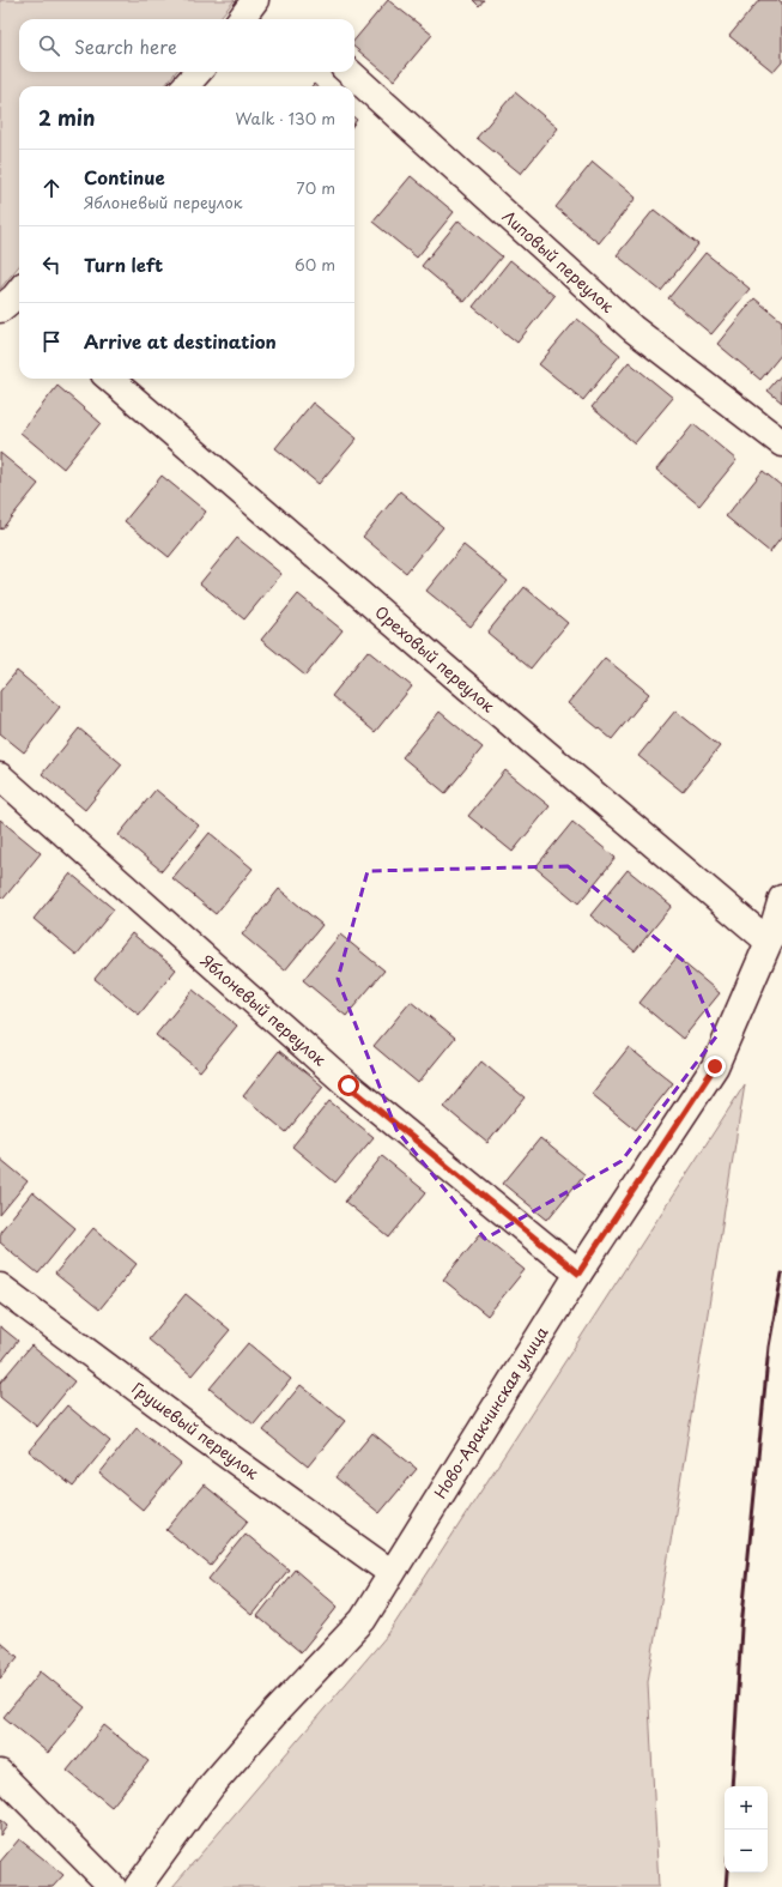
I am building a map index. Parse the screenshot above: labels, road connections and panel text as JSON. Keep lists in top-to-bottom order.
{
  "streets": {
    "street": [
      "Липовый переулок",
      "Ореховый переулок",
      "Яблоневый переулок",
      "Ново-Аракчинская улица",
      "Грушевый переулок"
    ]
  },
  "crossings": [
    ["Ореховый переулок", "Ново-Аракчинская улица"],
    ["Яблоневый переулок", "Ново-Аракчинская улица"],
    ["Ново-Аракчинская улица", "Грушевый переулок"]
  ],
  "page": {
    "search": "Search here",
    "heading": ["2 min", "Walk · 130 m"],
    "list": [
      ["Continue", "Яблоневый переулок", "70 m"],
      ["Turn left", "60 m"],
      "Arrive at destination"
    ],
    "map_buttons": ["+", "−"]
  }
}
